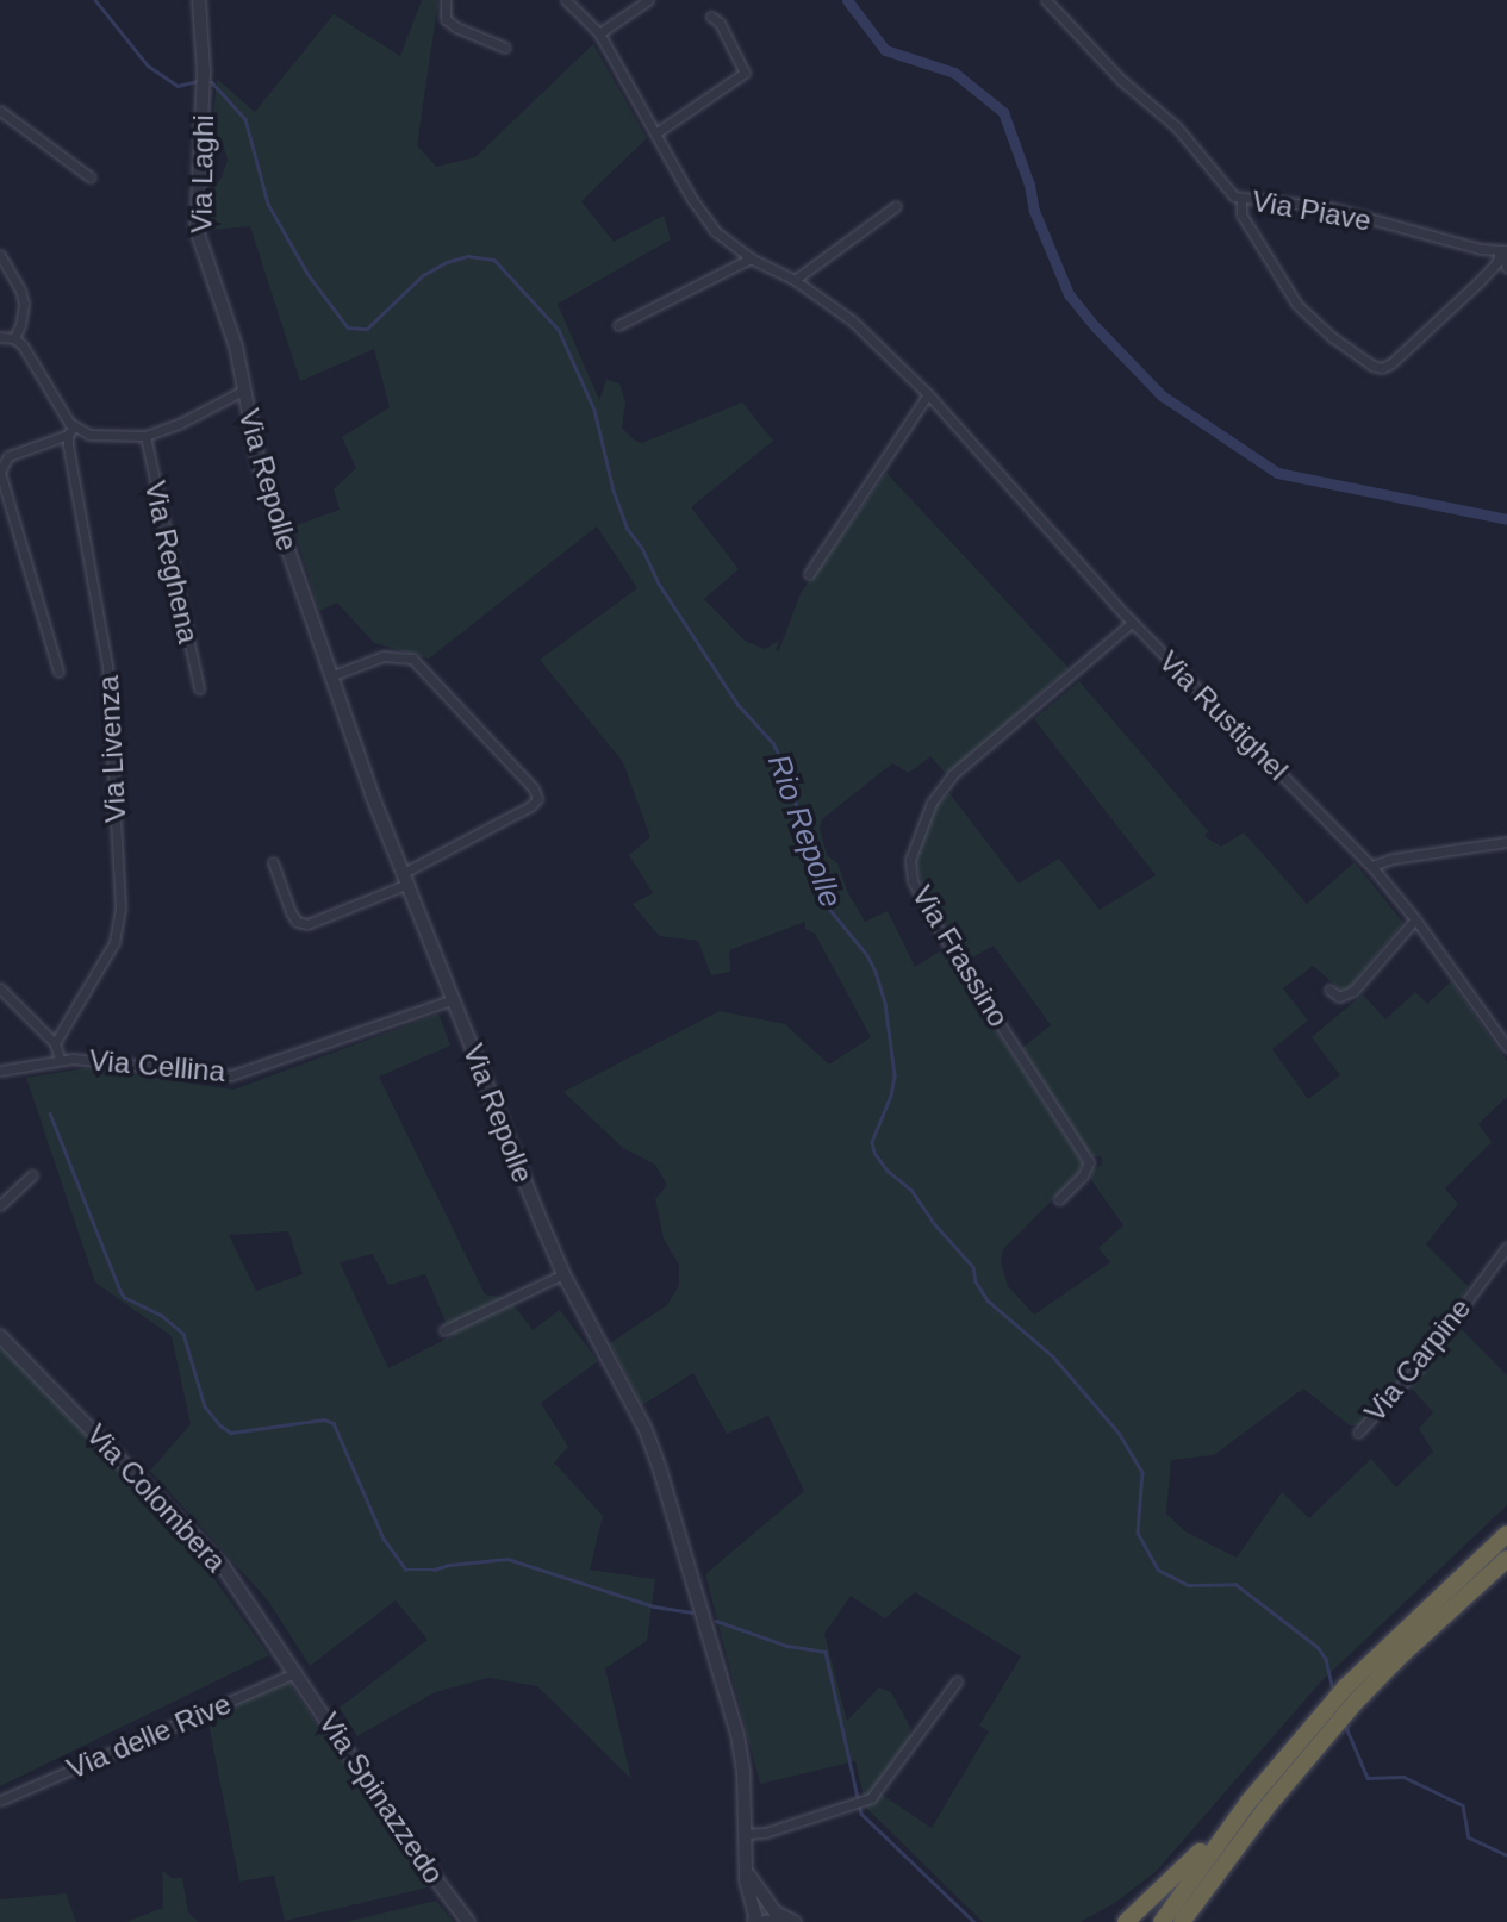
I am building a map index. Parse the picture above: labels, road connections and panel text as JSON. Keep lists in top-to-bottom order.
{
  "streets": {
    "street": [
      "Via Laghi",
      "Via Piave",
      "Via Repolle",
      "Via Reghena",
      "Via Rustighel",
      "Via Livenza",
      "Via Frassino",
      "Via Cellina",
      "Via Carpine",
      "Via Colombera",
      "Via delle Rive",
      "Via Spinazzedo"
    ]
  },
  "crossings": [
    ["Via Laghi", "Via Repolle"],
    ["Via Repolle", "Via Cellina"],
    ["Via Rustighel", "Via Frassino"],
    ["Via Colombera", "Via delle Rive"],
    ["Via Colombera", "Via Spinazzedo"],
    ["Via delle Rive", "Via Spinazzedo"]
  ],
  "water": ["Rio Repolle"]
}
